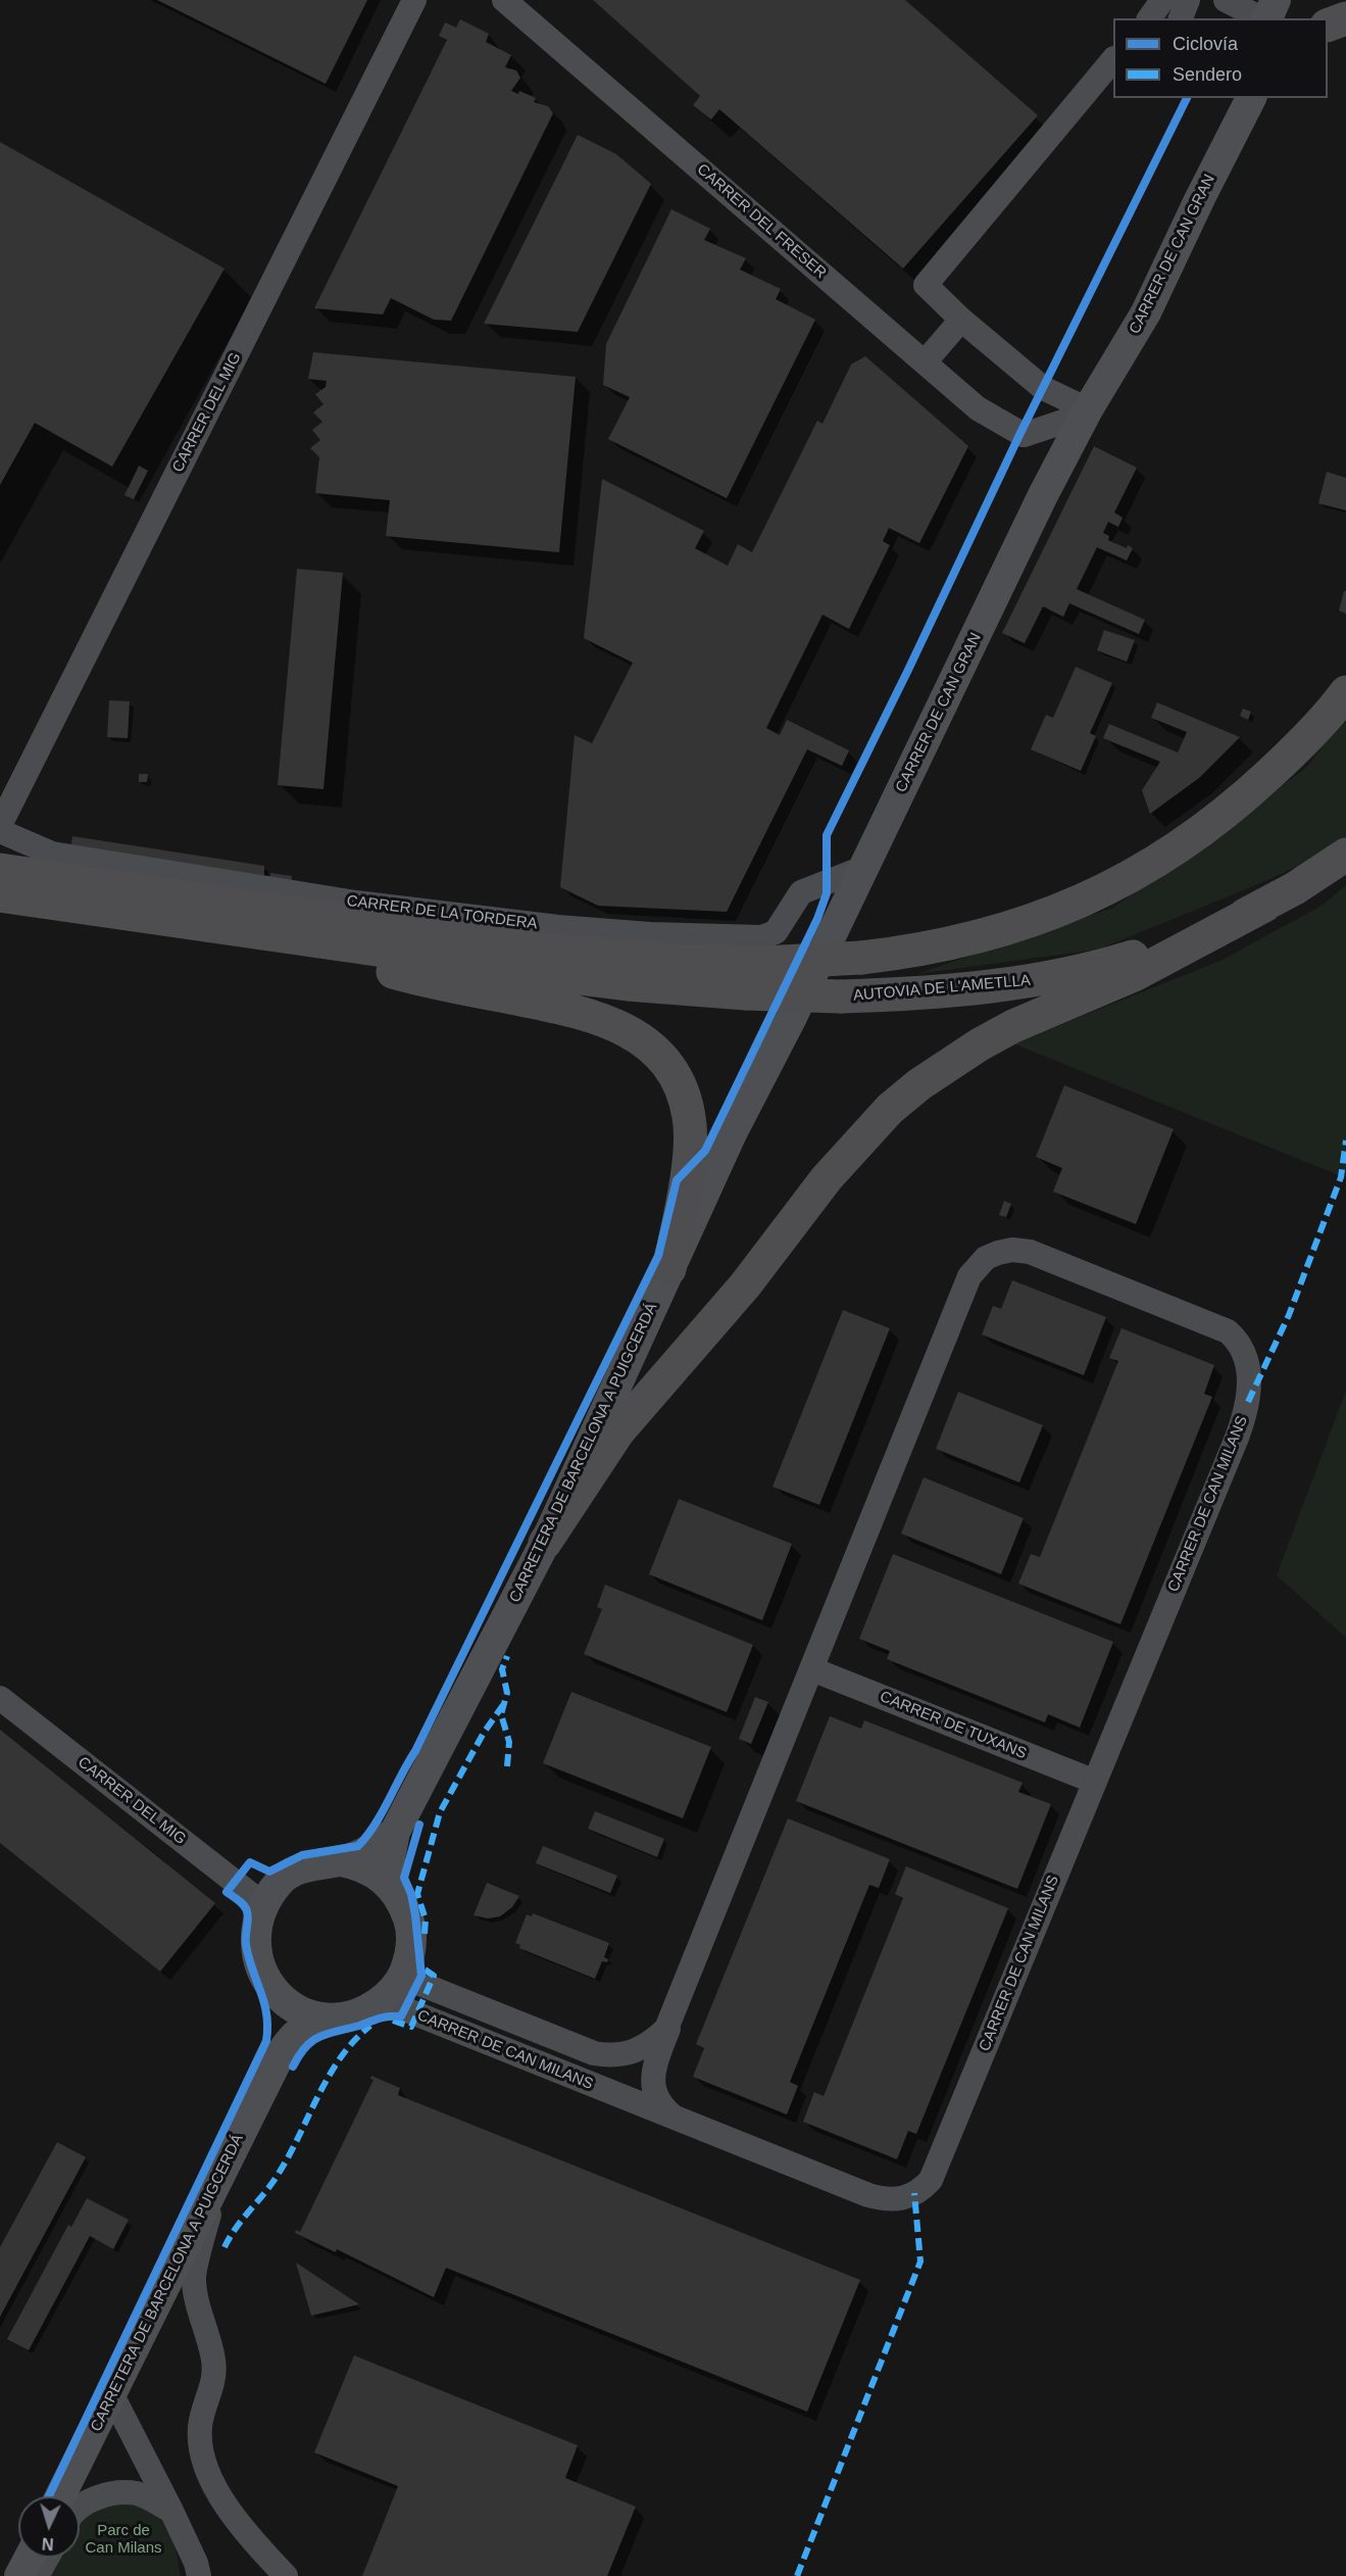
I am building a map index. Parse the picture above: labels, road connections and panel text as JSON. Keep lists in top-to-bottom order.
{
  "streets": {
    "highway": ["AUTOVIA DE L'AMETLLA"],
    "main road": ["CARRER DE CAN GRAN", "CARRETERA DE BARCELONA A PUIGCERDÁ"],
    "street": [
      "CARRER DEL FRESER",
      "CARRER DEL MIG",
      "CARRER DE LA TORDERA",
      "CARRER DE CAN MILANS",
      "CARRER DE TUXANS"
    ]
  },
  "crossings": [
    ["CARRER DEL FRESER", "CARRER DE CAN GRAN"],
    ["CARRER DE CAN GRAN", "CARRER DE LA TORDERA"],
    ["CARRER DE CAN GRAN", "CARRETERA DE BARCELONA A PUIGCERDÁ"],
    ["CARRER DEL MIG", "CARRETERA DE BARCELONA A PUIGCERDÁ"],
    ["CARRER DEL MIG", "CARRER DE CAN MILANS"],
    ["CARRETERA DE BARCELONA A PUIGCERDÁ", "CARRER DE CAN MILANS"],
    ["CARRER DE CAN MILANS", "CARRER DE TUXANS"]
  ],
  "parks": ["Parc de Can Milans"],
  "legend": ["Ciclovía", "Sendero"],
  "north": "bottom"
}
